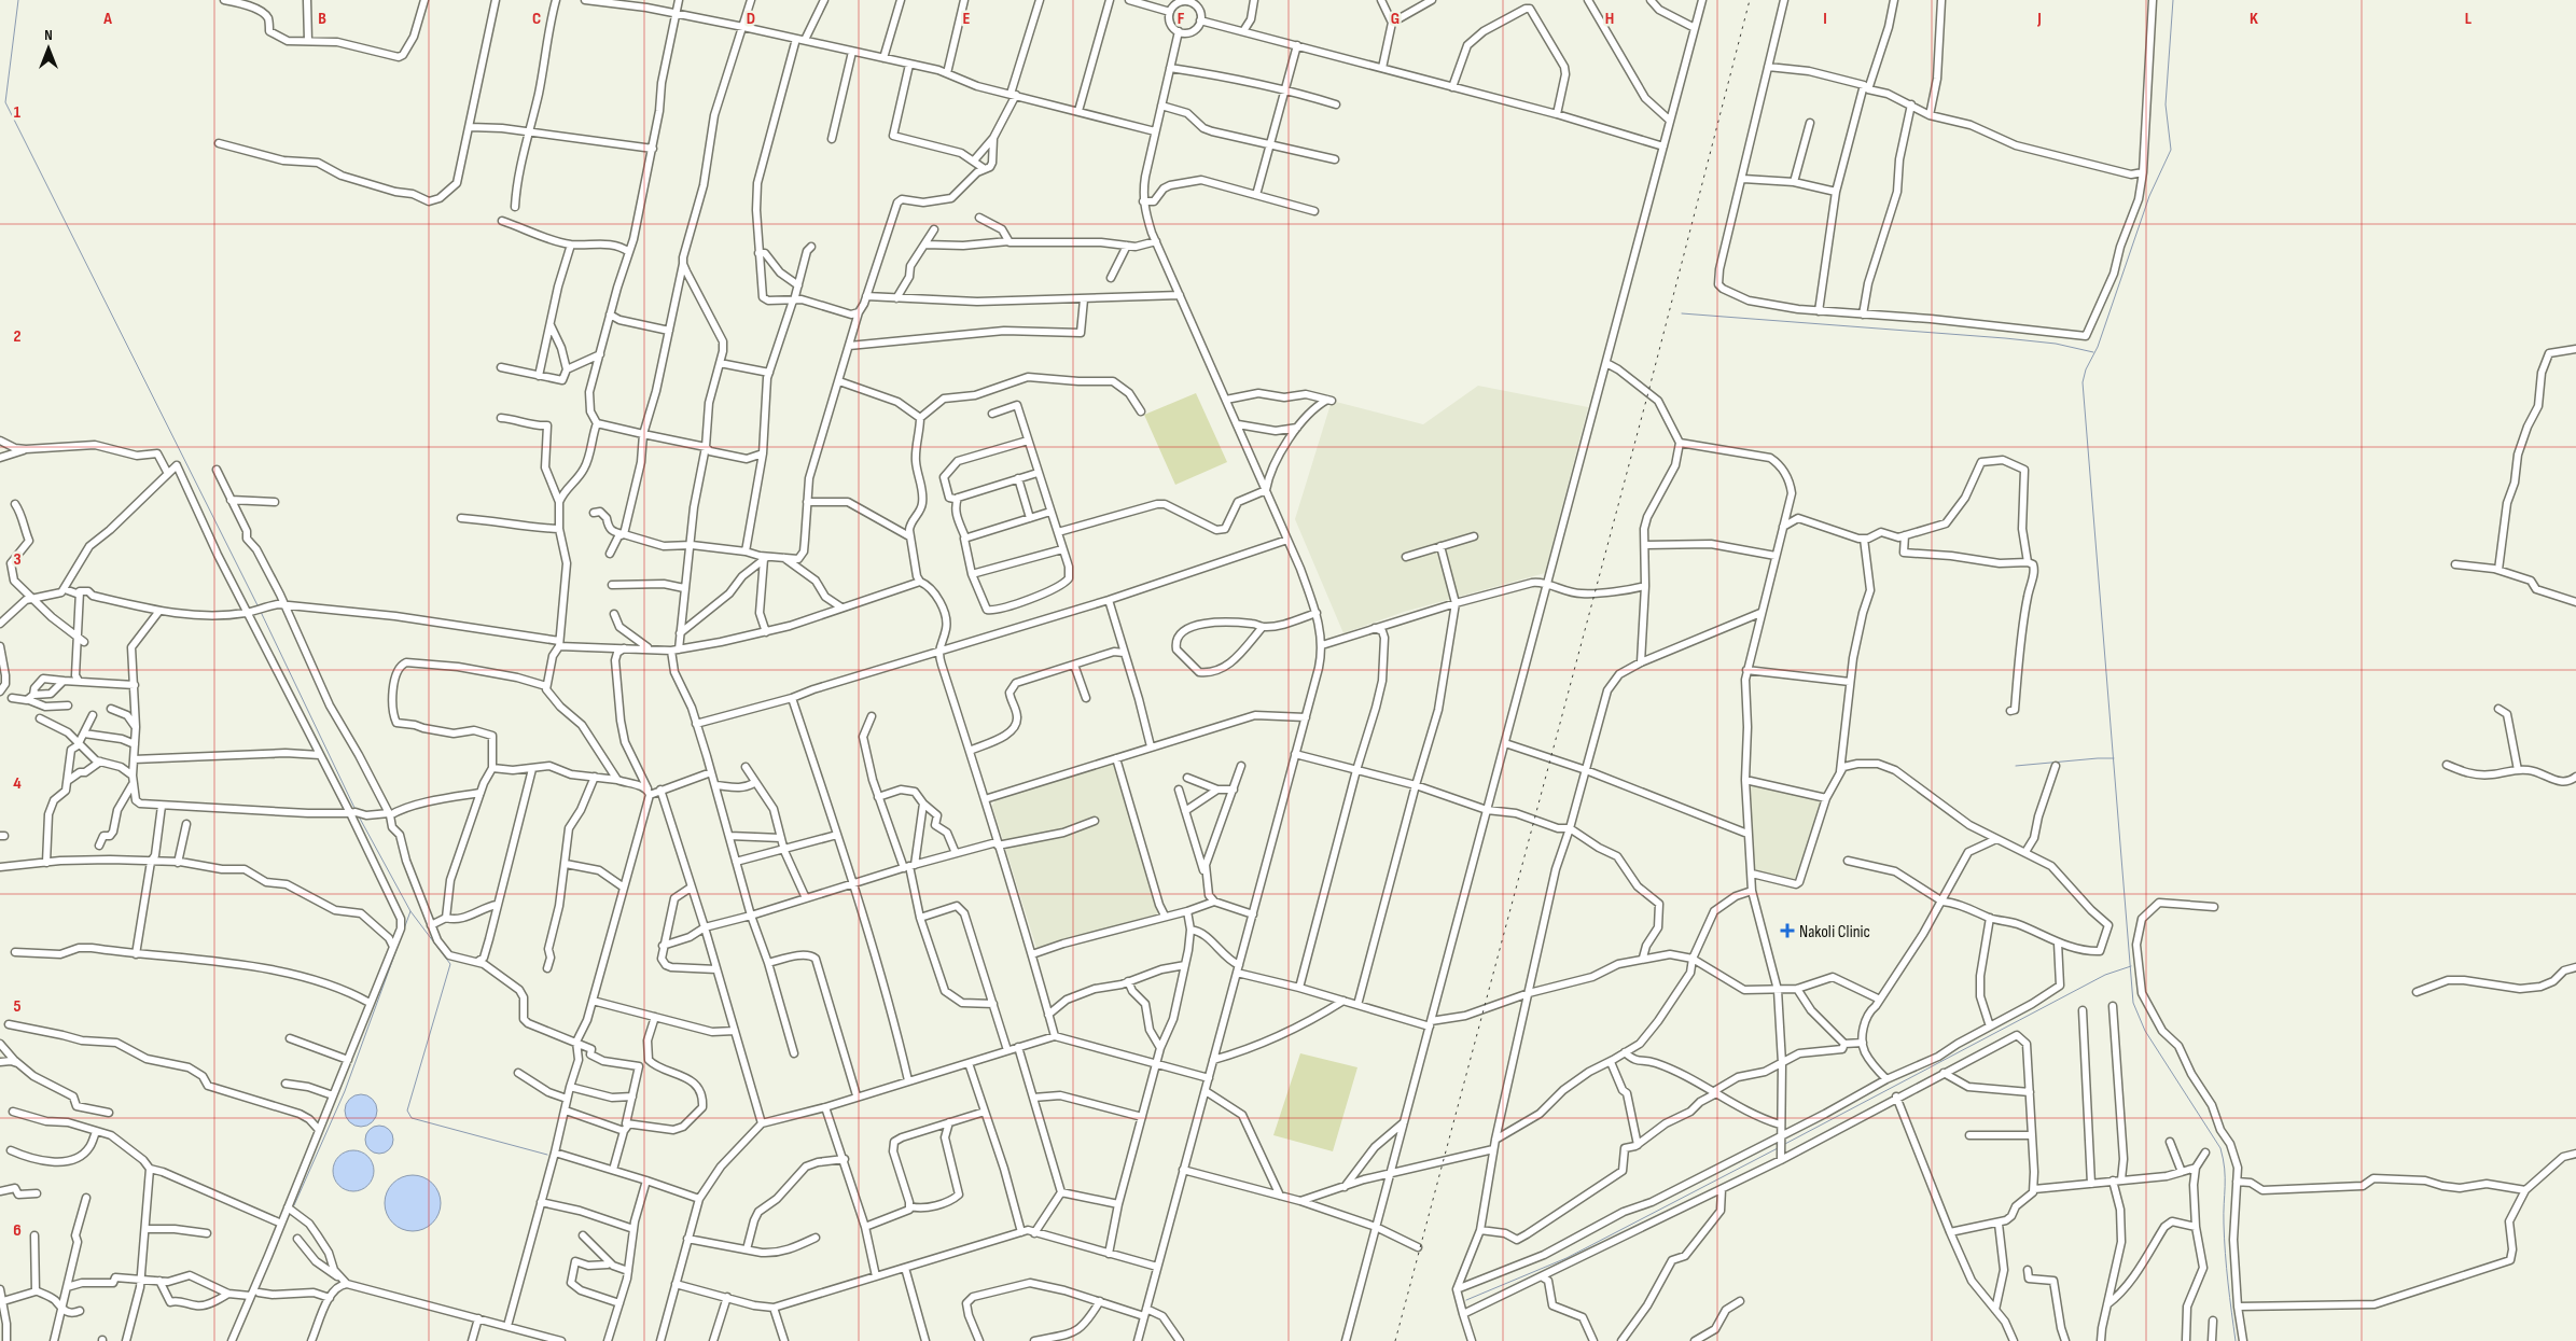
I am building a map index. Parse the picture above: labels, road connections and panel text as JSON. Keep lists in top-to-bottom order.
{
  "places": {
    "health": ["Nakoli Clinic"]
  },
  "north": "top",
  "grid": {
    "columns": [
      "A",
      "B",
      "C",
      "D",
      "E",
      "F",
      "G",
      "H",
      "I",
      "J",
      "K",
      "L"
    ],
    "rows": [
      "1",
      "2",
      "3",
      "4",
      "5",
      "6"
    ]
  }
}
